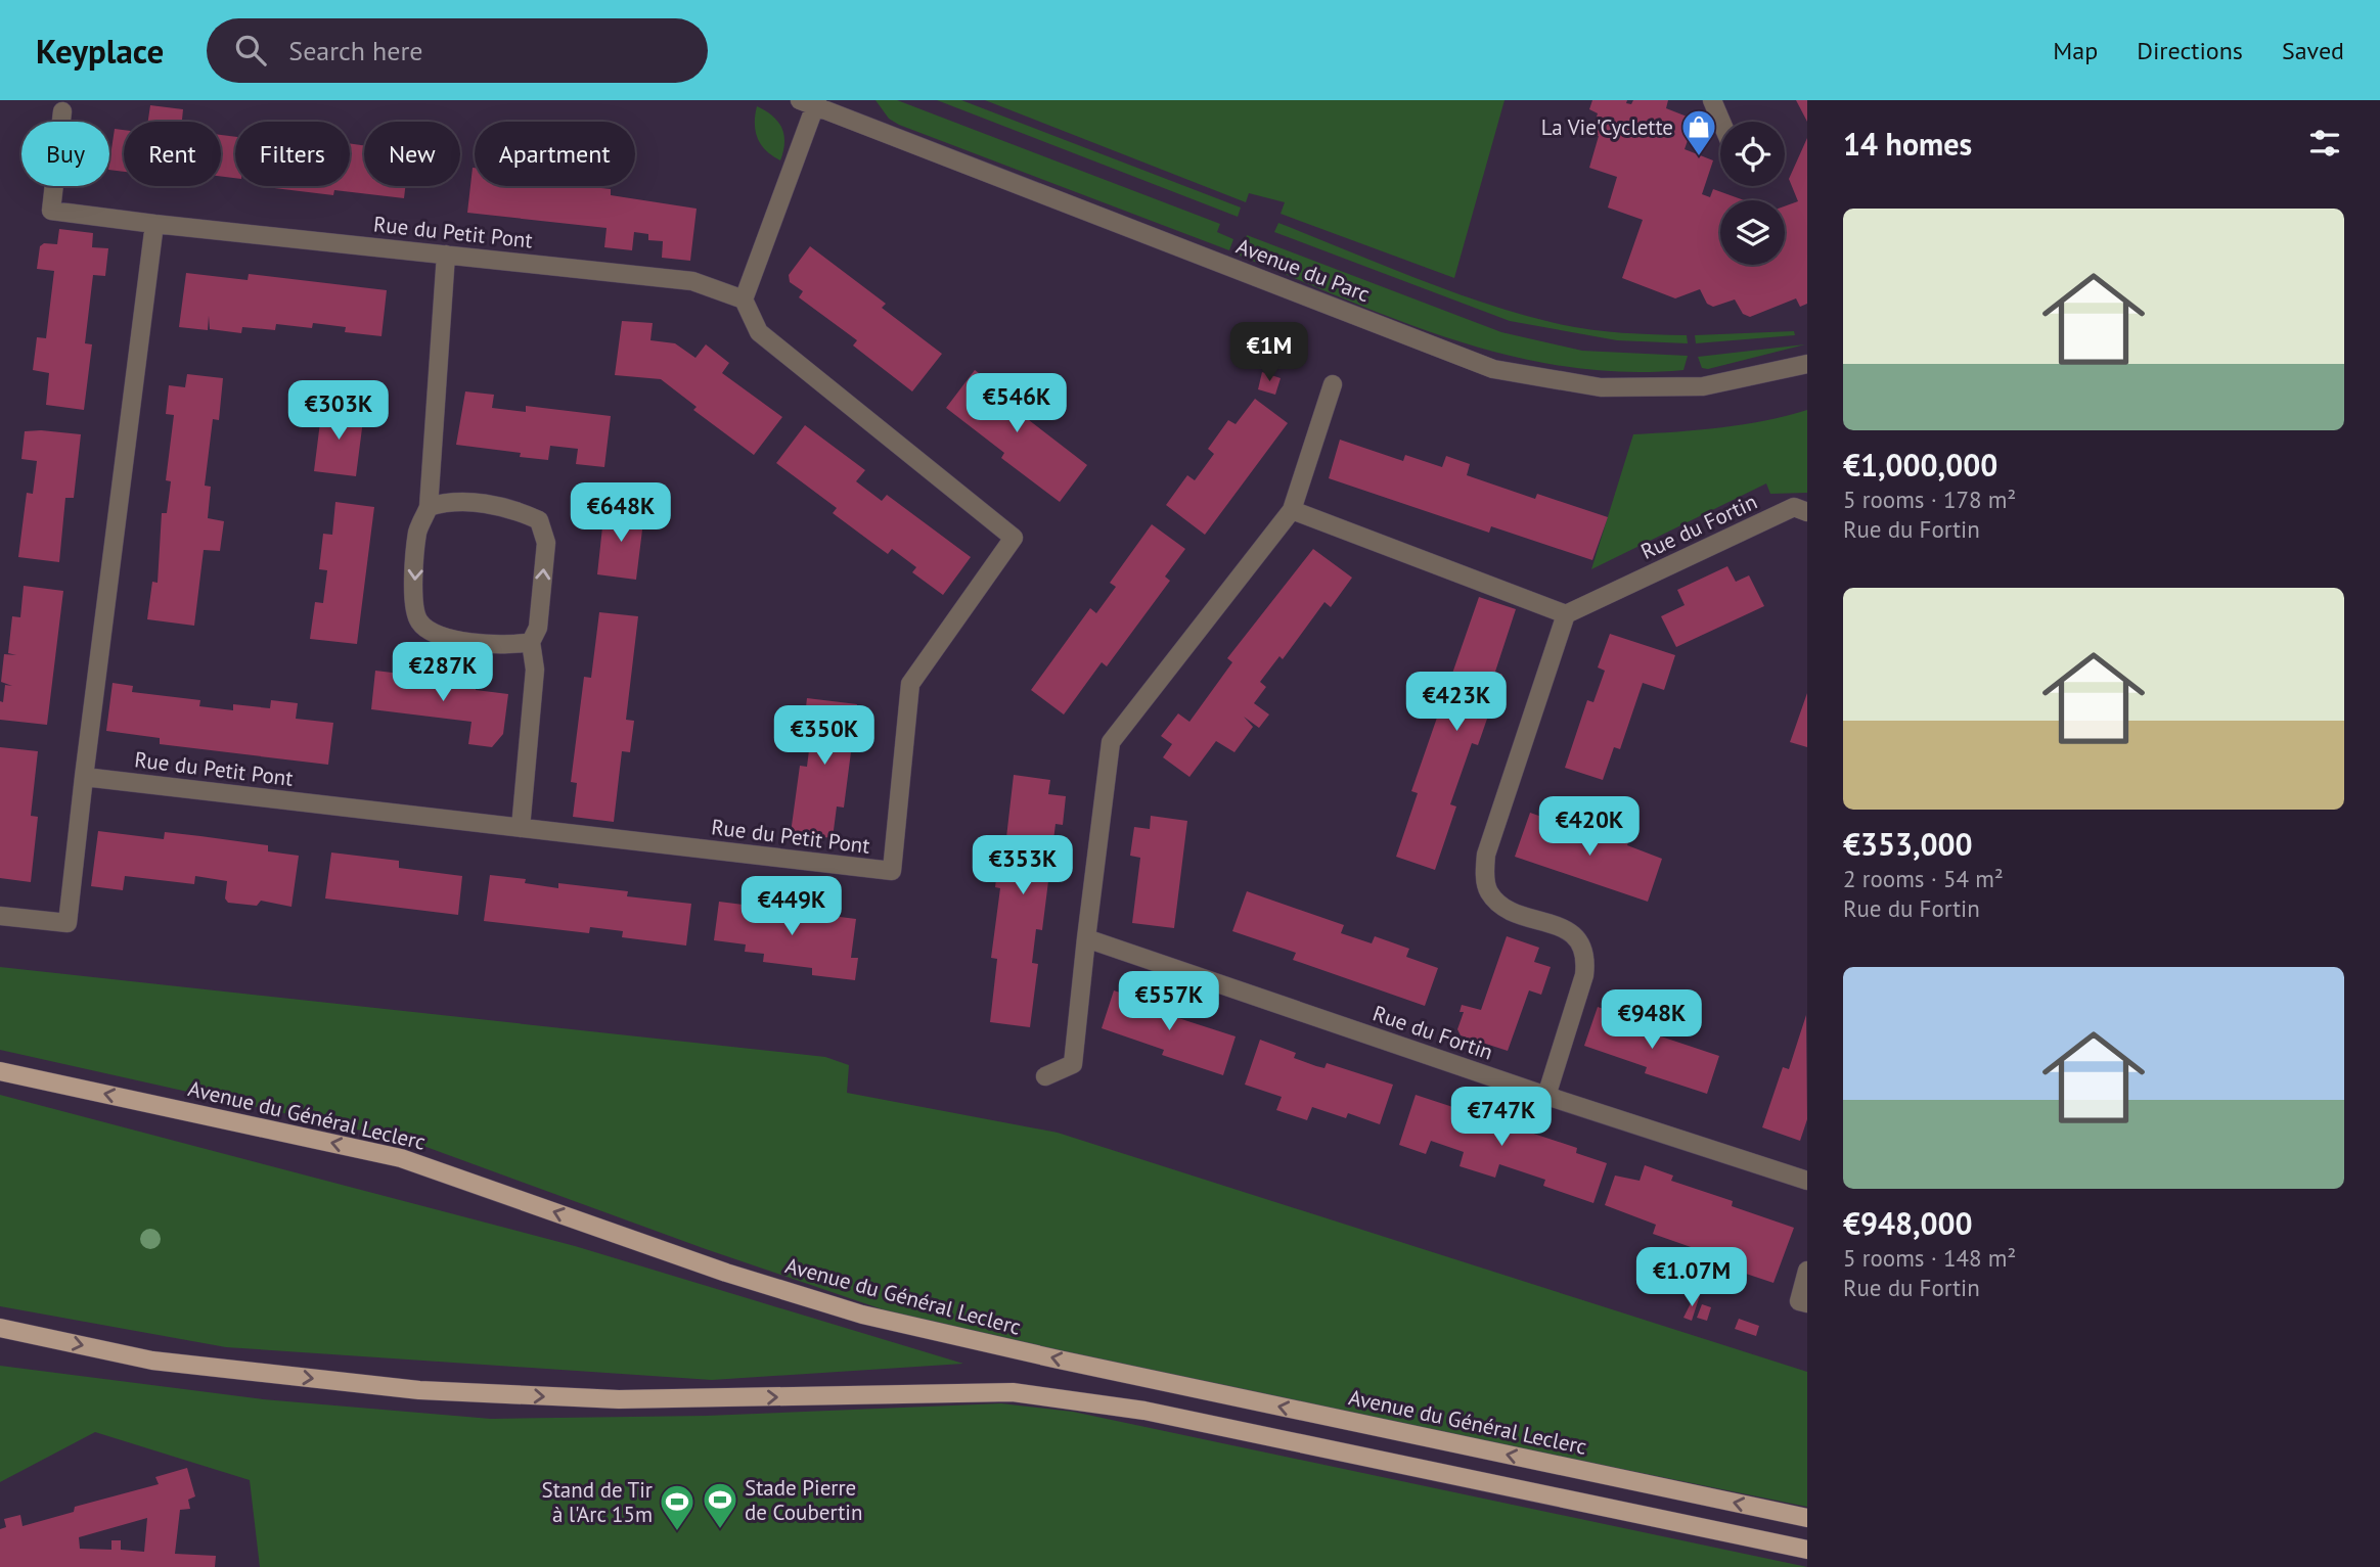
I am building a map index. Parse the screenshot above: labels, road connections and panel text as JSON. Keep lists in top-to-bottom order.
{
  "streets": {
    "main road": ["Avenue du Général Leclerc"],
    "street": ["Rue du Petit Pont", "Avenue du Parc", "Rue du Fortin"]
  },
  "places": {
    "shop": ["La Vie'Cyclette"],
    "sports": ["Stade Pierre de Coubertin", "Stand de Tir à l'Arc 15m"]
  },
  "page": {
    "header": "Keyplace",
    "search": "Search here",
    "nav": ["Map", "Directions", "Saved"],
    "heading": "14 homes",
    "chip": [
      "Buy",
      "Rent",
      "Filters",
      "New",
      "Apartment"
    ],
    "list": [
      {
        "name": "€1,000,000",
        "note": "5 rooms · 178 m² · Rue du Fortin"
      },
      {
        "name": "€353,000",
        "note": "2 rooms · 54 m² · Rue du Fortin"
      },
      {
        "name": "€948,000",
        "note": "5 rooms · 148 m² · Rue du Fortin"
      }
    ],
    "price": [
      "€1M",
      "€546K",
      "€303K",
      "€648K",
      "€287K",
      "€423K",
      "€350K",
      "€420K",
      "€353K",
      "€449K",
      "€557K",
      "€948K",
      "€747K",
      "€1.07M"
    ]
  }
}
